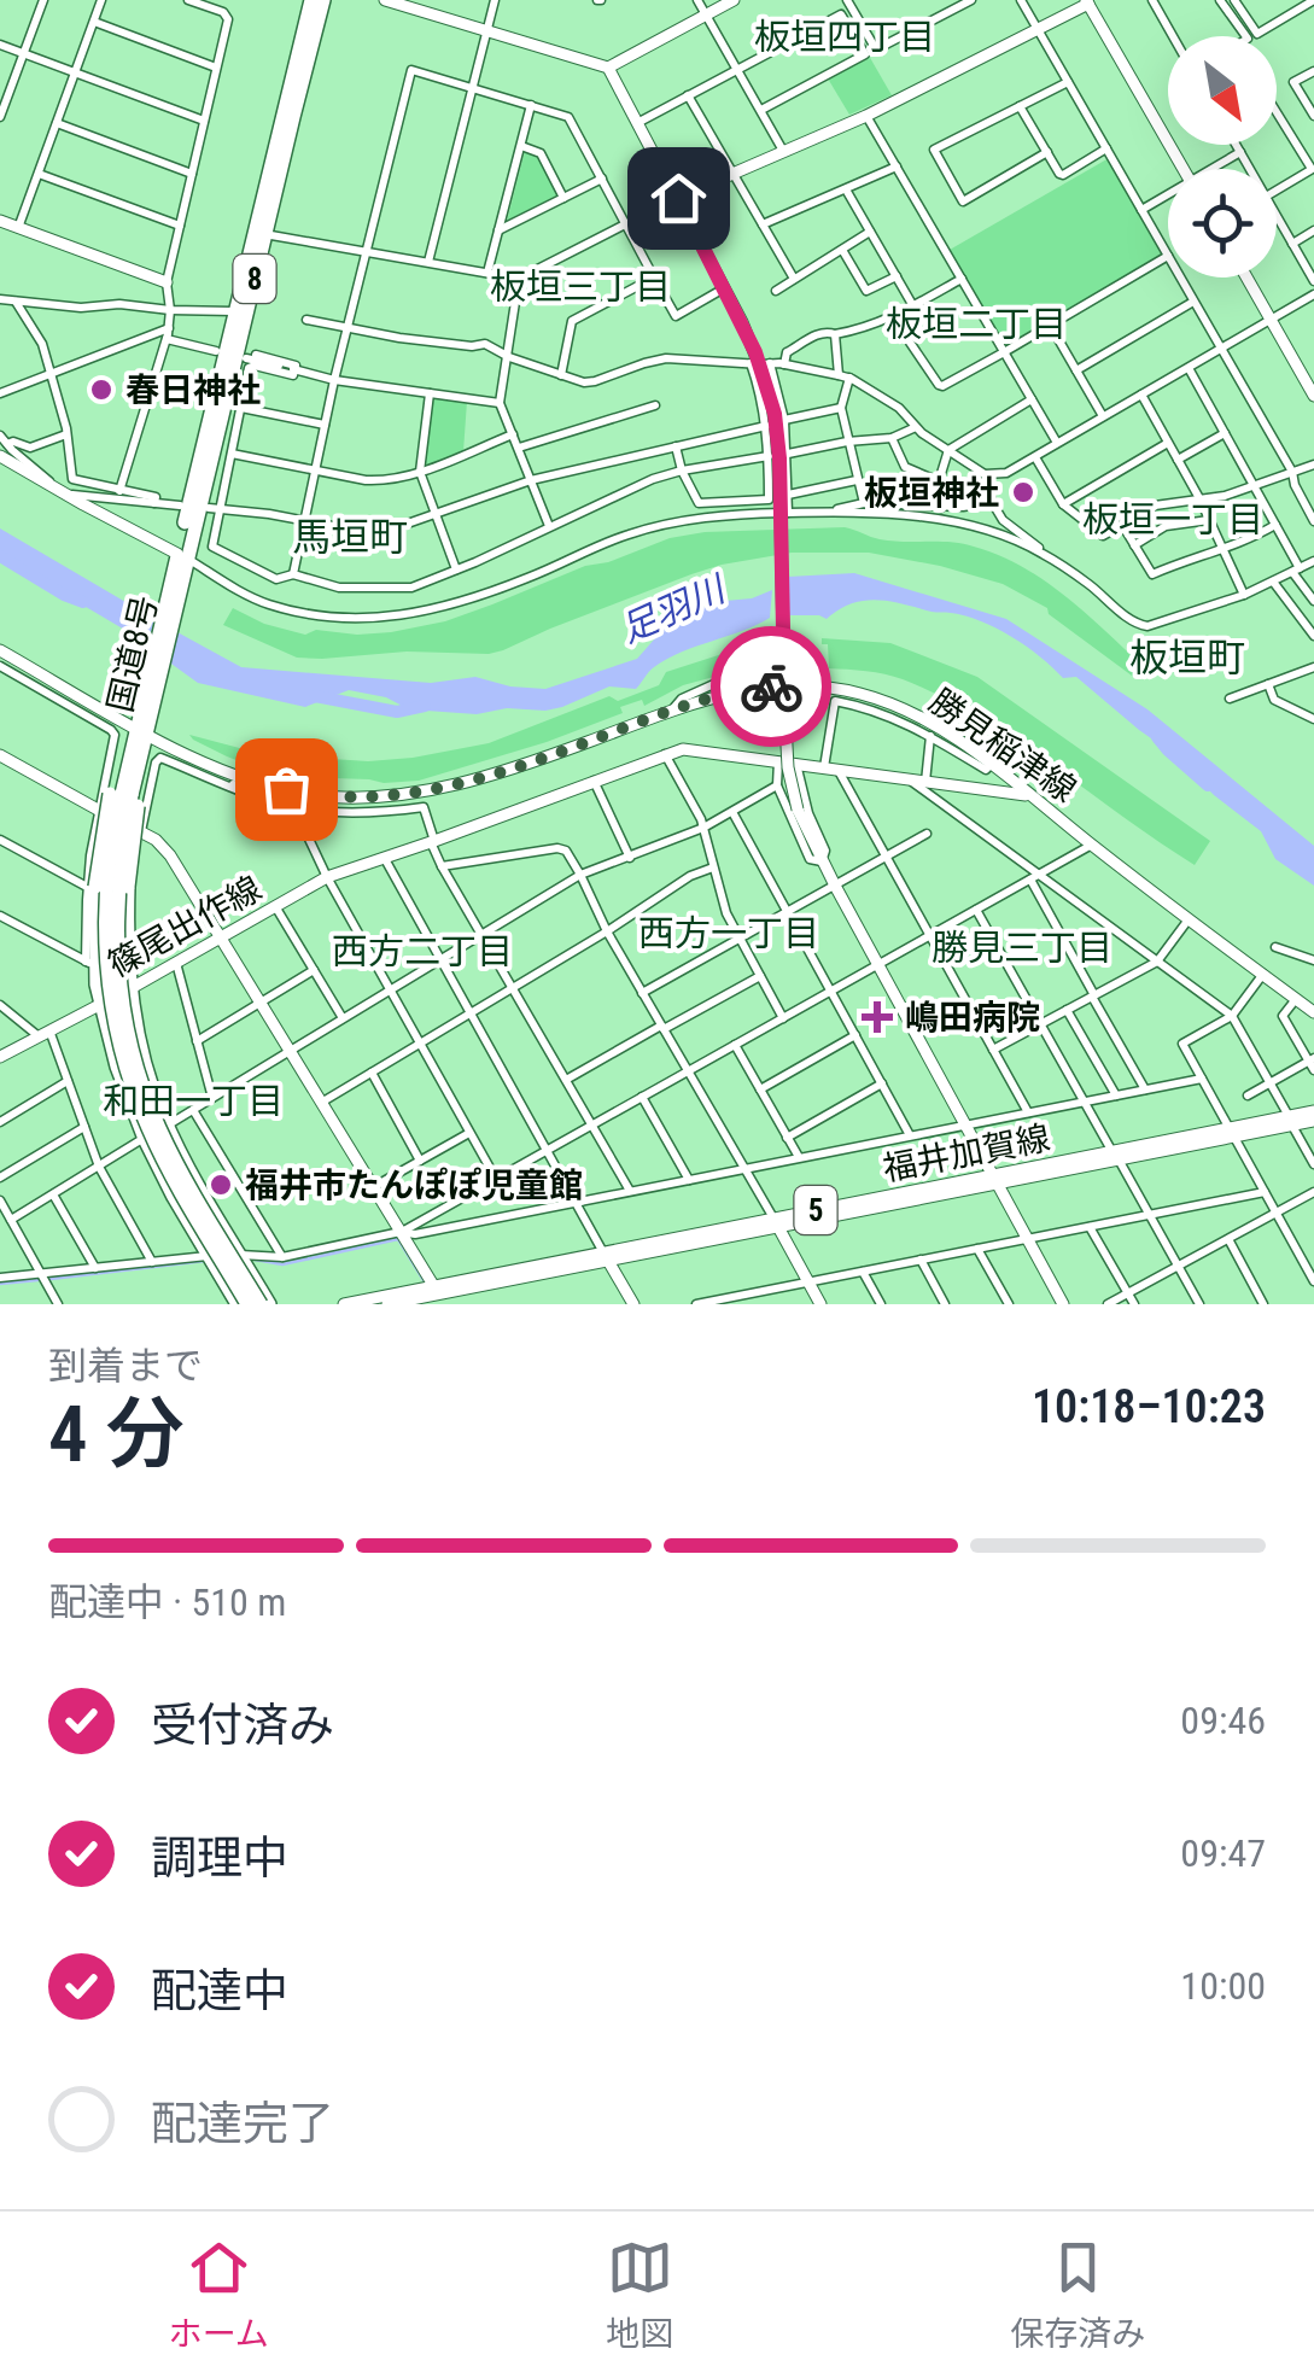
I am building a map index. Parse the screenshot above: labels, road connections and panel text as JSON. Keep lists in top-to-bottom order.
{
  "streets": {
    "highway": ["8", "国道8号"],
    "main road": [
      "勝見稲津線",
      "篠尾出作線",
      "福井加賀線",
      "5"
    ]
  },
  "crossings": [
    ["8", "国道8号"],
    ["8", "篠尾出作線"],
    ["国道8号", "勝見稲津線"],
    ["勝見稲津線", "篠尾出作線"]
  ],
  "districts": [
    "板垣四丁目",
    "板垣三丁目",
    "板垣二丁目",
    "板垣一丁目",
    "馬垣町",
    "板垣町",
    "西方一丁目",
    "勝見三丁目",
    "西方二丁目",
    "和田一丁目"
  ],
  "water": ["足羽川"],
  "places": {
    "other": ["春日神社", "板垣神社", "福井市たんぽぽ児童館"],
    "health": ["嶋田病院"]
  },
  "north": "bottom right",
  "page": {
    "heading": ["4 分", "到着まで", "10:18–10:23"],
    "bar": "配達中 · 510 m",
    "list": [
      ["受付済み", "09:46"],
      ["調理中", "09:47"],
      ["配達中", "10:00"],
      "配達完了"
    ],
    "tabs": ["ホーム", "地図", "保存済み"]
  }
}
